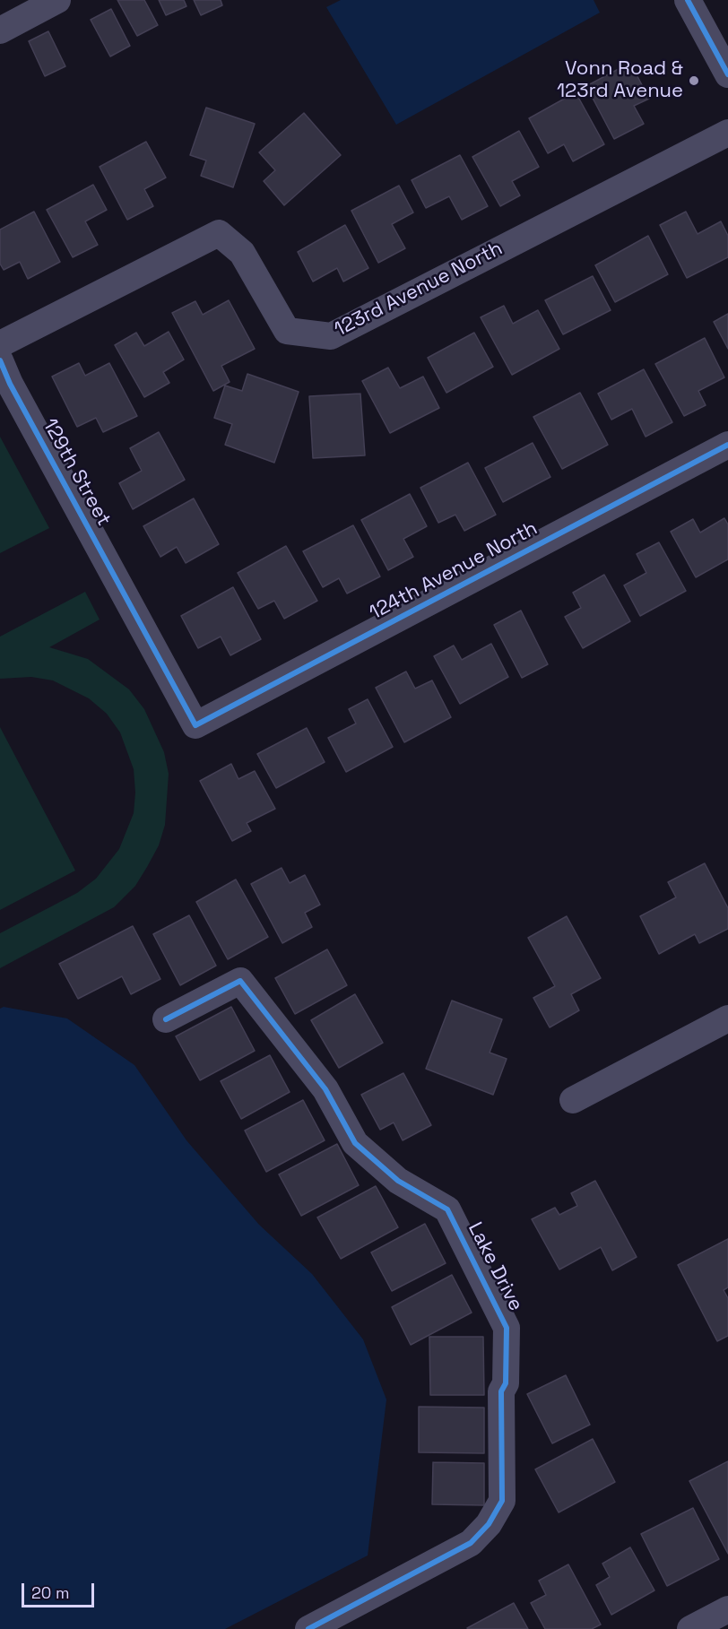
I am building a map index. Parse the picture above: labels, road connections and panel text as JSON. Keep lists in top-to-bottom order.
{
  "streets": {
    "street": [
      "123rd Avenue North",
      "129th Street",
      "124th Avenue North",
      "Lake Drive"
    ]
  },
  "crossings": [
    ["129th Street", "124th Avenue North"]
  ],
  "places": ["Vonn Road & 123rd Avenue"],
  "scale_bar": "20 m"
}
